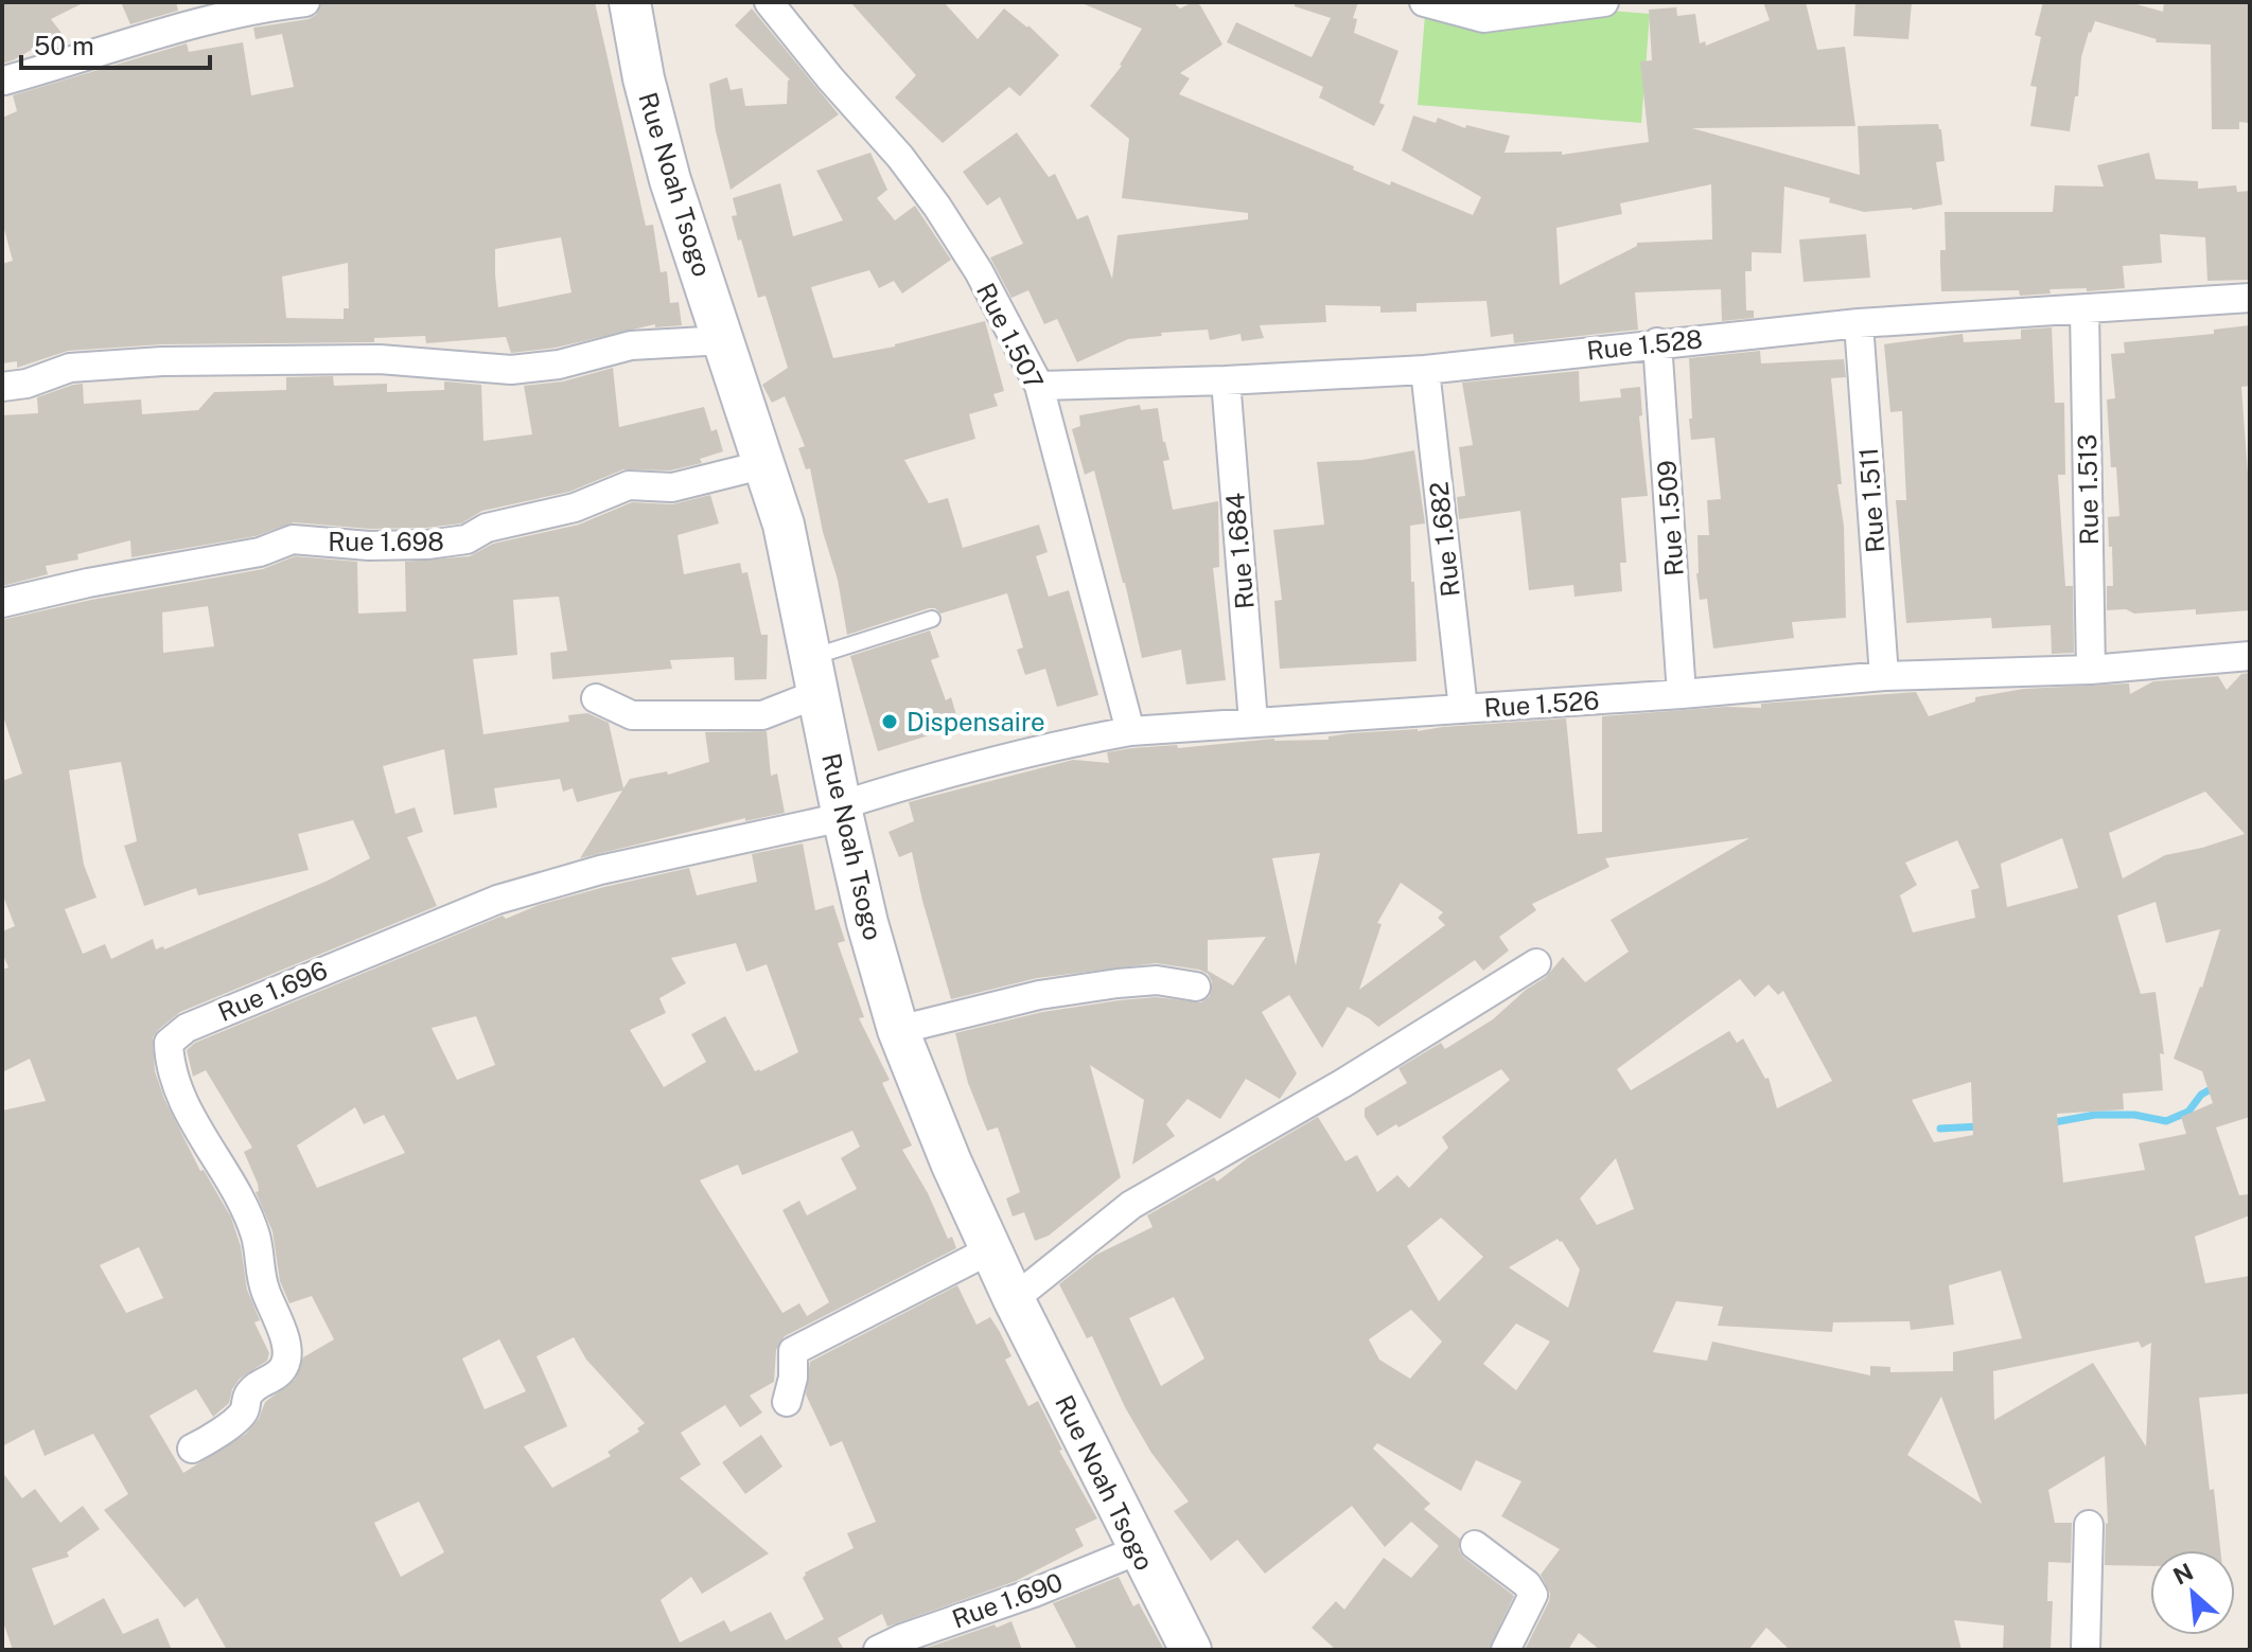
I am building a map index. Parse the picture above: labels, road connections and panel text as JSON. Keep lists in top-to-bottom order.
{
  "streets": {
    "main road": ["Rue Noah Tsogo"],
    "street": [
      "Rue 1.507",
      "Rue 1.528",
      "Rue 1.513",
      "Rue 1.511",
      "Rue 1.509",
      "Rue 1.682",
      "Rue 1.698",
      "Rue 1.684",
      "Rue 1.526",
      "Rue 1.696",
      "Rue 1.690"
    ]
  },
  "crossings": [
    ["Rue Noah Tsogo", "Rue 1.698"],
    ["Rue Noah Tsogo", "Rue 1.526"],
    ["Rue Noah Tsogo", "Rue 1.696"],
    ["Rue Noah Tsogo", "Rue 1.690"],
    ["Rue 1.507", "Rue 1.528"],
    ["Rue 1.507", "Rue 1.526"],
    ["Rue 1.528", "Rue 1.513"],
    ["Rue 1.528", "Rue 1.511"],
    ["Rue 1.528", "Rue 1.509"],
    ["Rue 1.528", "Rue 1.682"],
    ["Rue 1.528", "Rue 1.684"],
    ["Rue 1.513", "Rue 1.526"],
    ["Rue 1.511", "Rue 1.526"],
    ["Rue 1.509", "Rue 1.526"],
    ["Rue 1.682", "Rue 1.526"],
    ["Rue 1.684", "Rue 1.526"],
    ["Rue 1.526", "Rue 1.696"]
  ],
  "places": ["Dispensaire"],
  "scale_bar": "50 m",
  "north": "top left"
}
